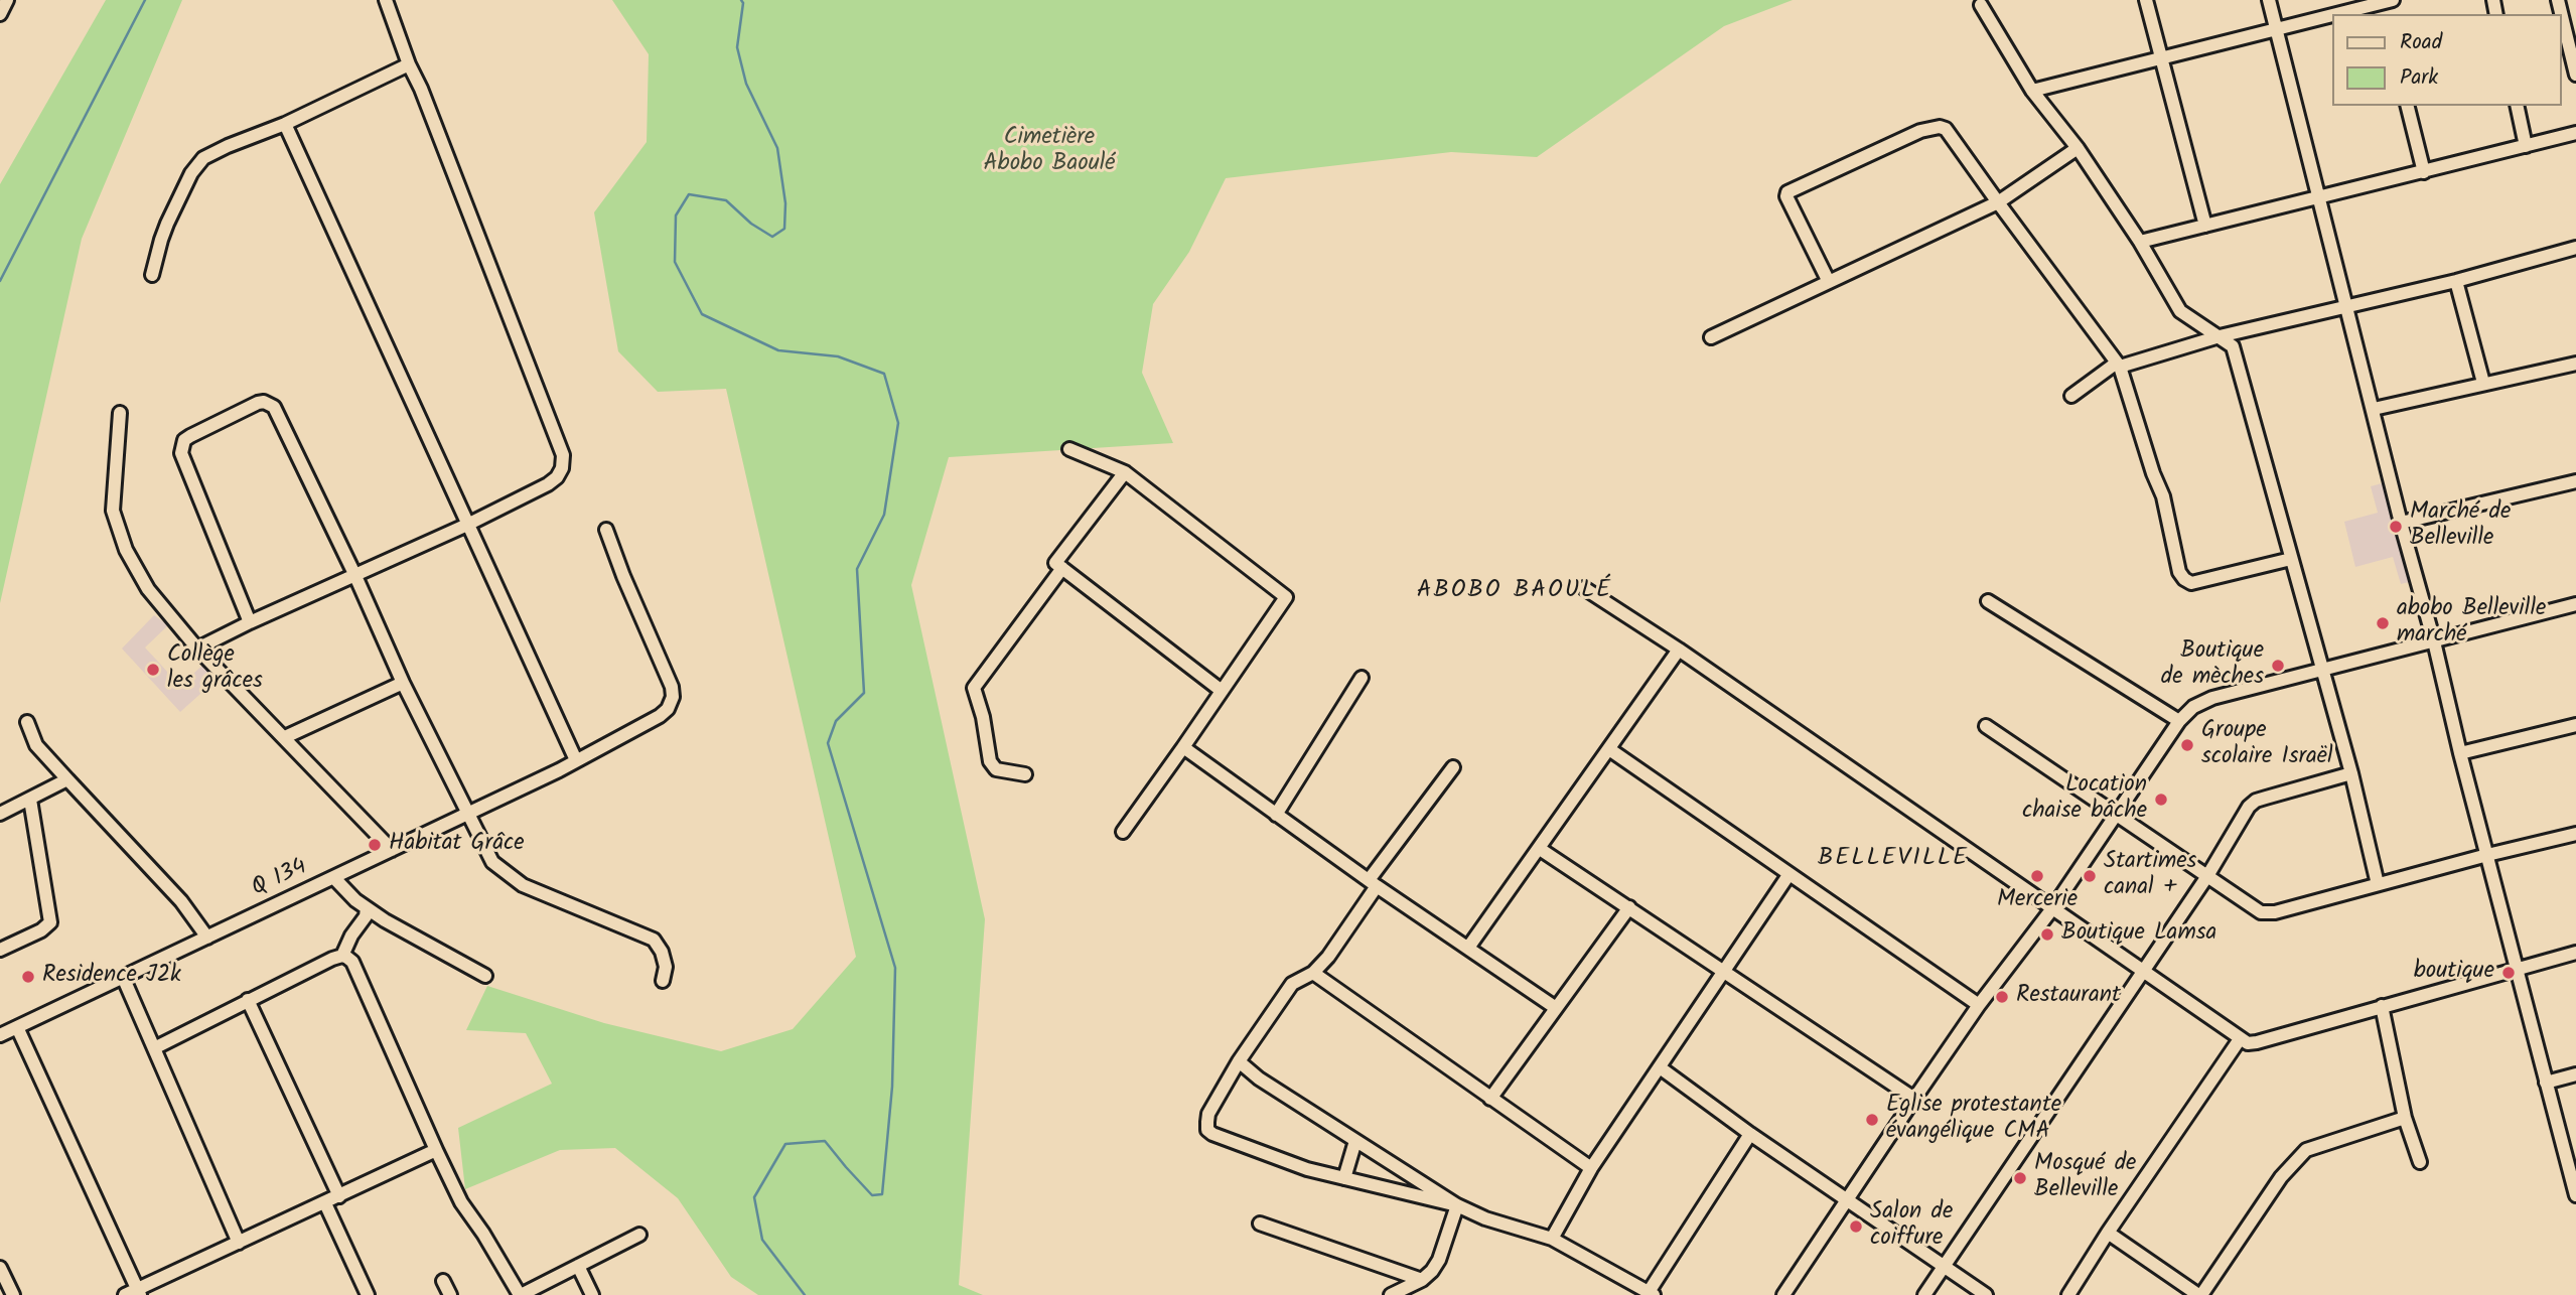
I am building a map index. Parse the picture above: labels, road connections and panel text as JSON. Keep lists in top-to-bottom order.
{
  "streets": {
    "street": ["Q 134"]
  },
  "districts": ["ABOBO BAOULÉ", "BELLEVILLE"],
  "parks": ["Cimetière Abobo Baoulé"],
  "places": [
    "Marché de Belleville",
    "abobo Belleville marché",
    "Boutique de mèches",
    "Collège les grâces",
    "Groupe scolaire Israël",
    "Location chaise bâche",
    "Habitat Grâce",
    "Mercerie",
    "Startimes canal +",
    "Boutique Lamsa",
    "boutique",
    "Residence J2k",
    "Restaurant",
    "Eglise protestante évangélique CMA",
    "Mosqué de Belleville",
    "Salon de coiffure"
  ],
  "legend": ["Road", "Park"]
}
